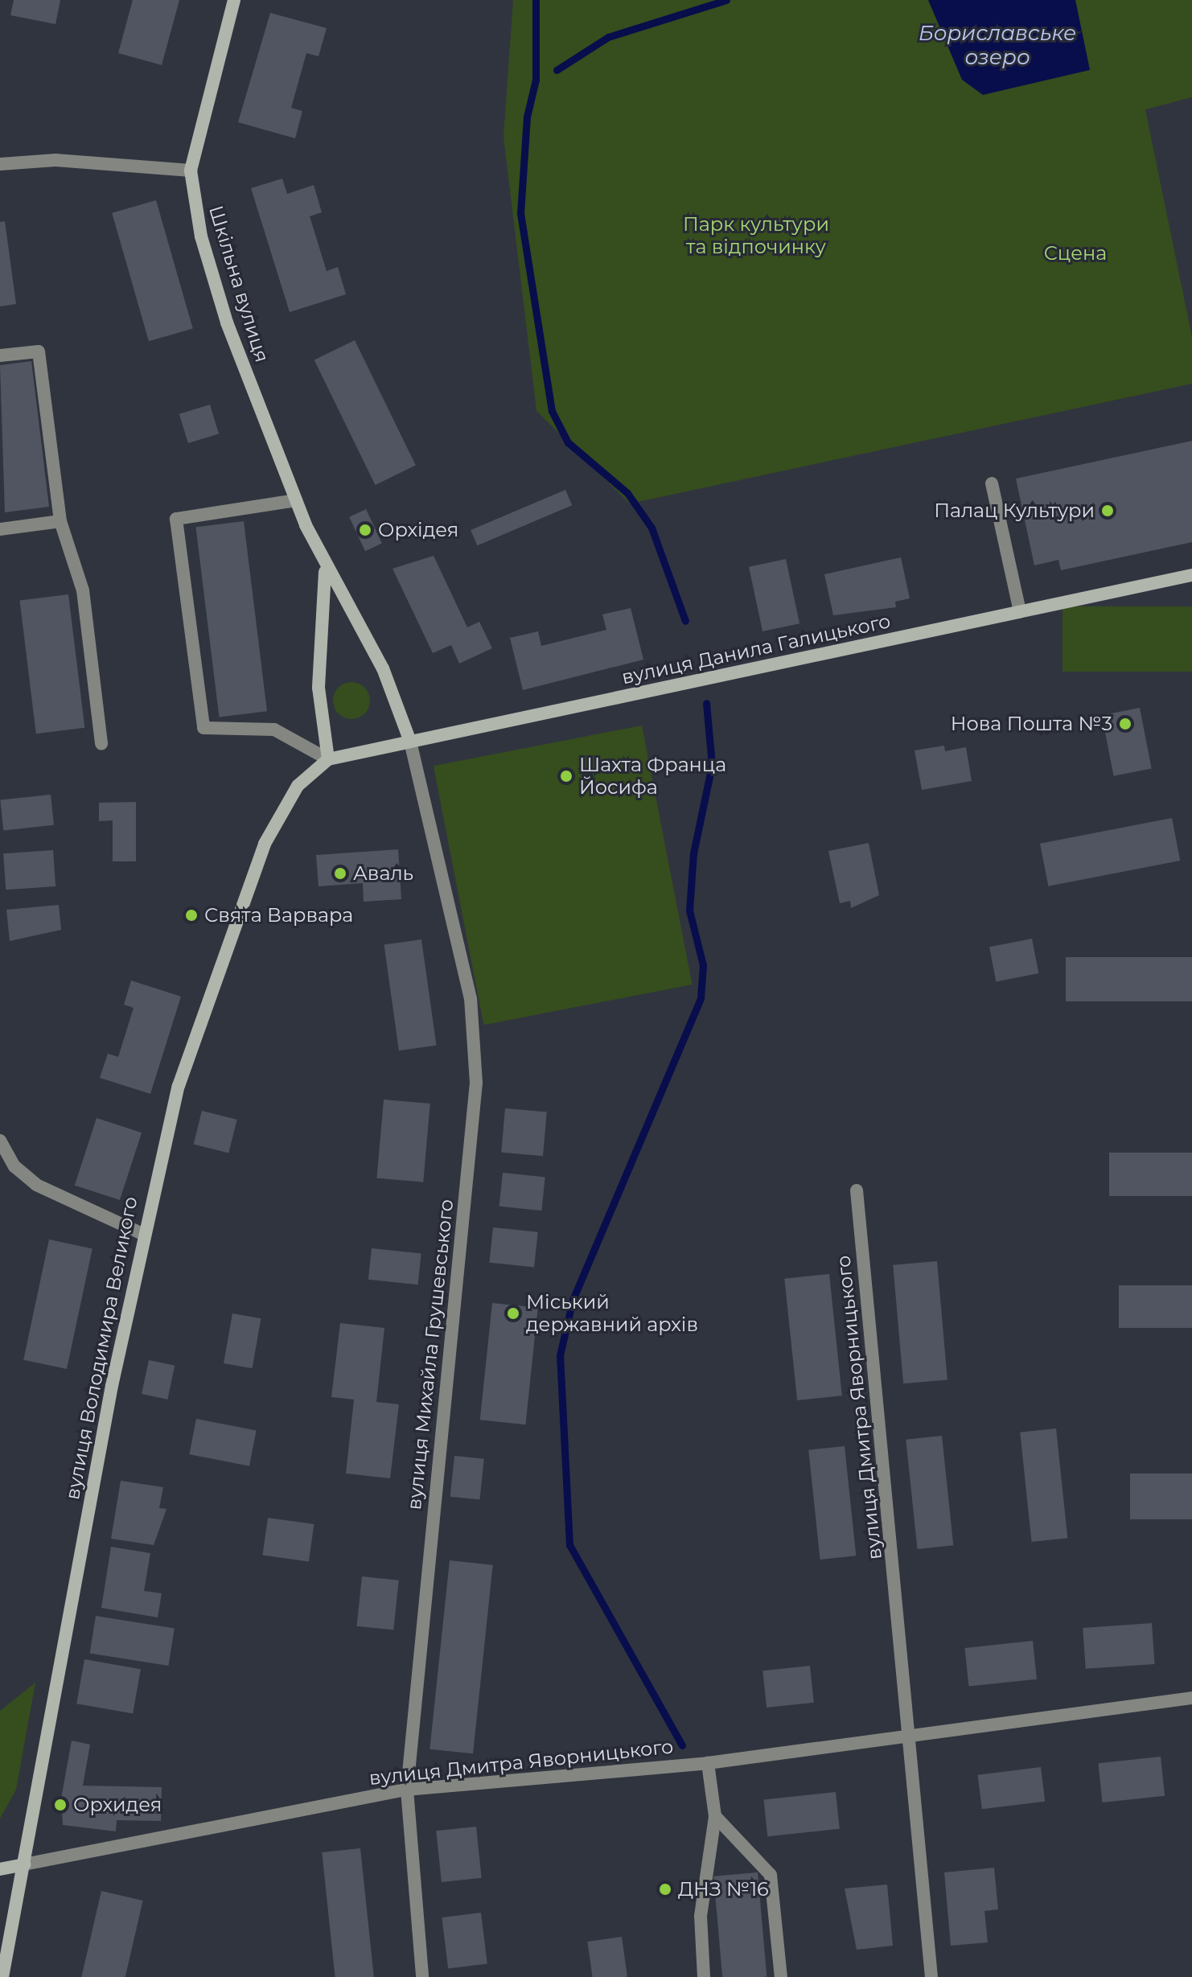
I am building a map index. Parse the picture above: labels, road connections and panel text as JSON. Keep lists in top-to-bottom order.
{
  "streets": {
    "main road": ["Шкільна вулиця", "вулиця Данила Галицького", "вулиця Володимира Великого"],
    "street": ["вулиця Михайла Грушевського", "вулиця Дмитра Яворницького"]
  },
  "crossings": [
    ["Шкільна вулиця", "вулиця Данила Галицького"],
    ["Шкільна вулиця", "вулиця Володимира Великого"],
    ["Шкільна вулиця", "вулиця Михайла Грушевського"],
    ["вулиця Данила Галицького", "вулиця Володимира Великого"],
    ["вулиця Данила Галицького", "вулиця Михайла Грушевського"],
    ["вулиця Володимира Великого", "вулиця Дмитра Яворницького"],
    ["вулиця Михайла Грушевського", "вулиця Дмитра Яворницького"]
  ],
  "water": ["Бориславське озеро"],
  "parks": ["Парк культури та відпочинку", "Сцена"],
  "places": [
    "Палац Культури",
    "Орхідея",
    "Нова Пошта №3",
    "Шахта Франца Йосифа",
    "Аваль",
    "Свята Варвара",
    "Міський державний архів",
    "Орхидея",
    "ДНЗ №16"
  ]
}
